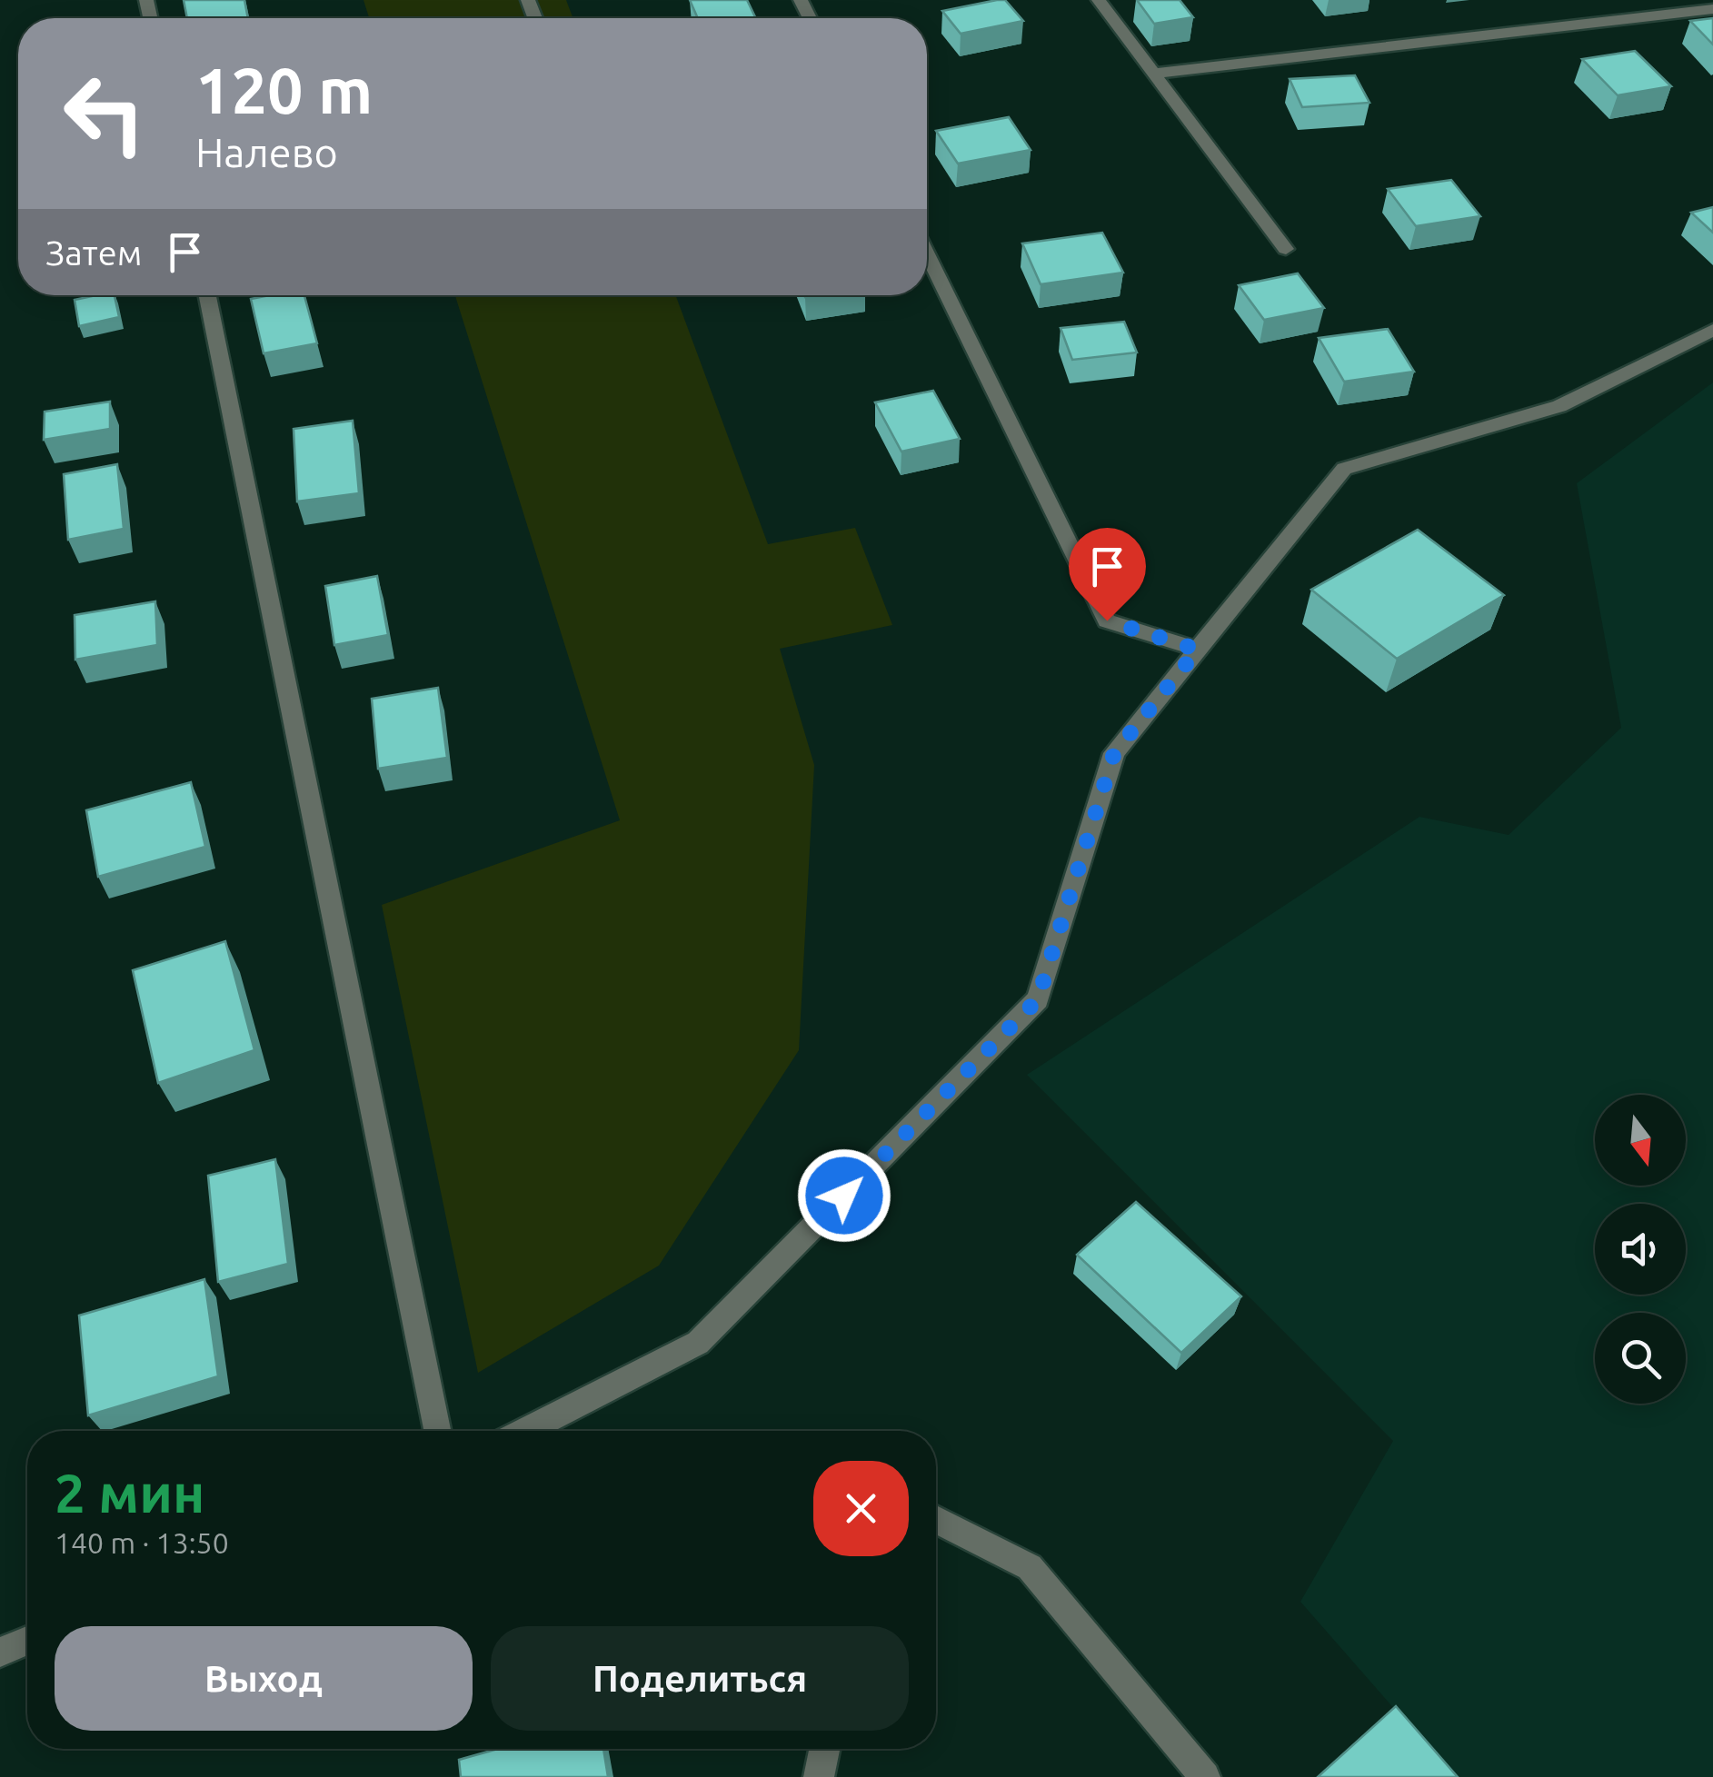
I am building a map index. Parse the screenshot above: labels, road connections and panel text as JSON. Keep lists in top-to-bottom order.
{
  "north": "bottom",
  "page": {
    "turn": ["120 m", "Налево"],
    "then": "Затем",
    "heading": ["2 мин", "140 m · 13:50"],
    "buttons": ["Выход", "Поделиться"]
  }
}
